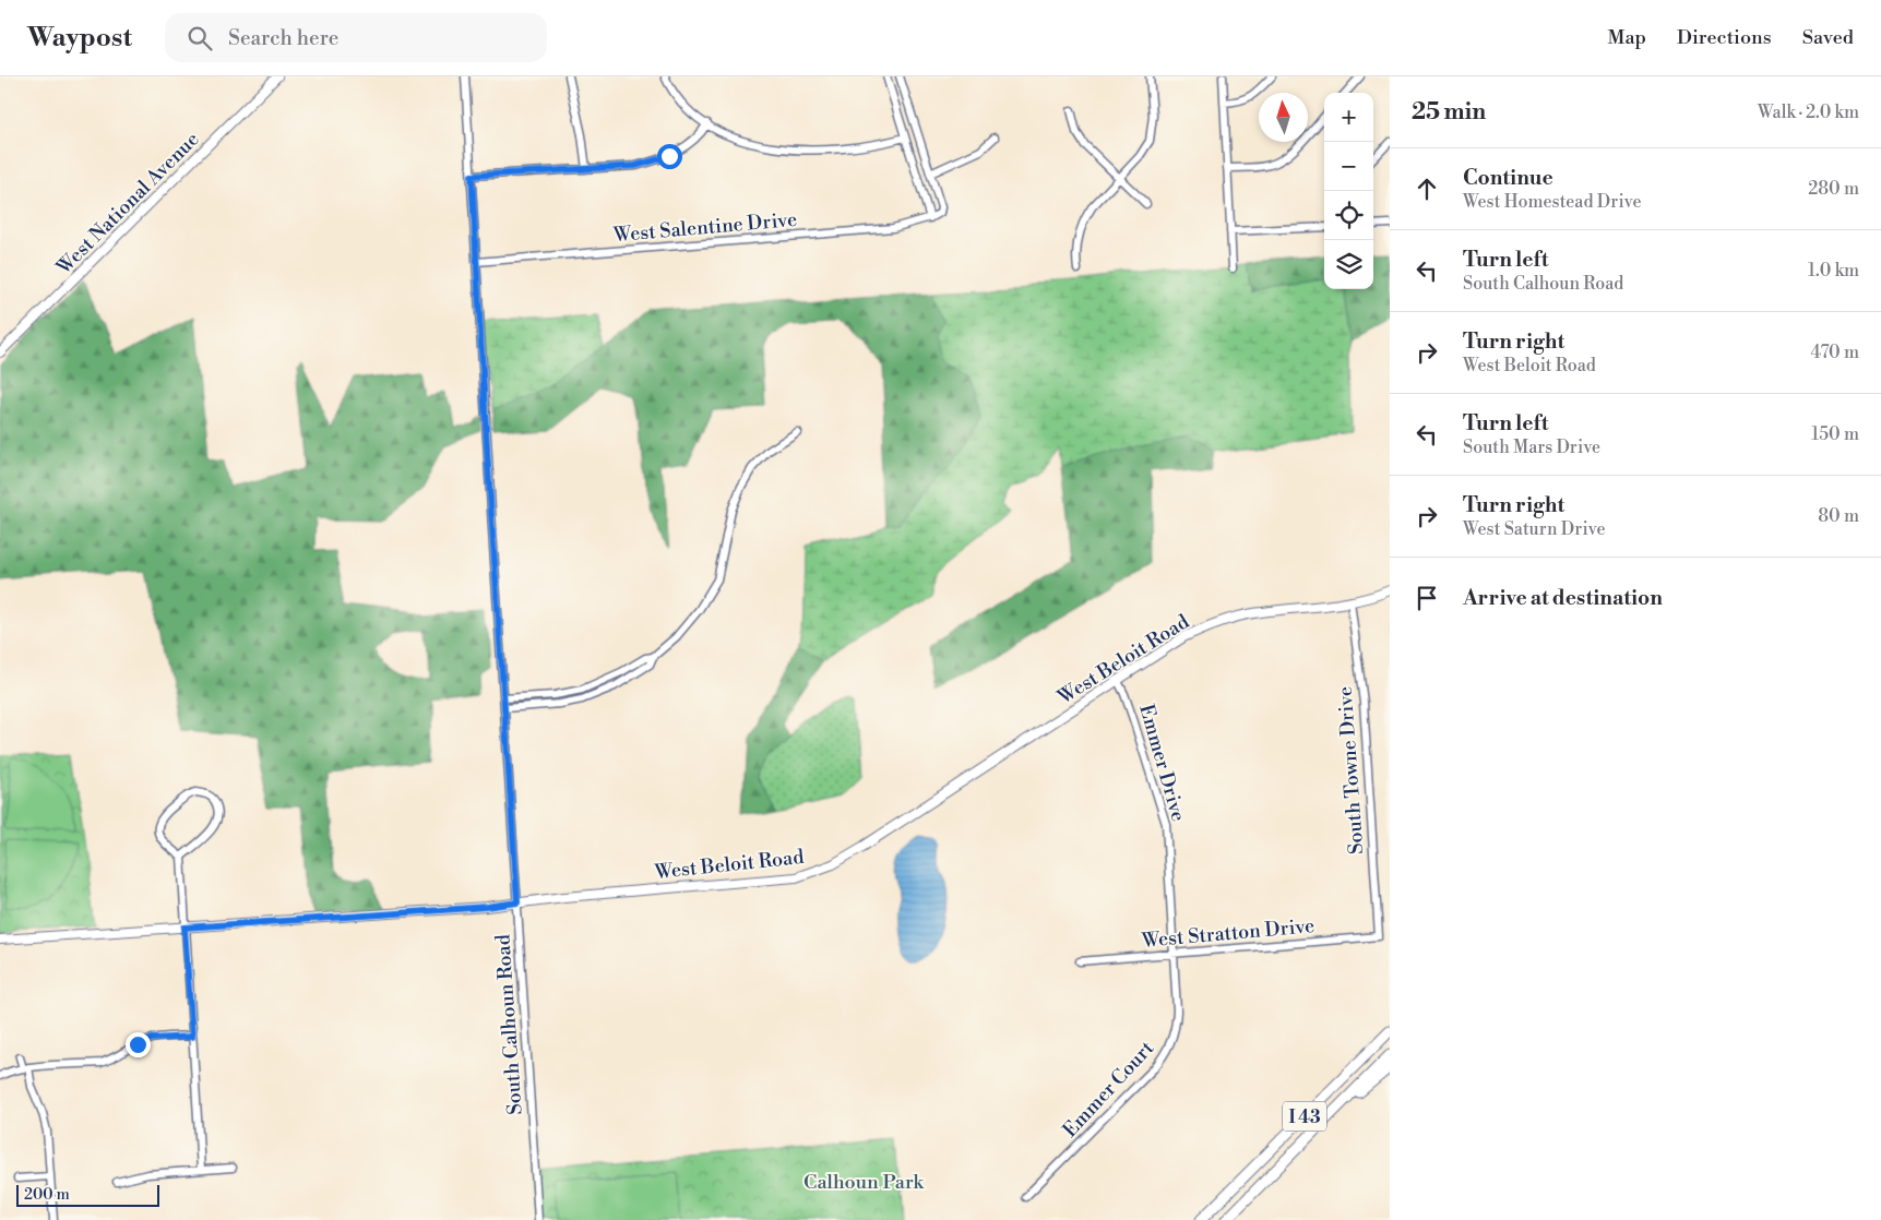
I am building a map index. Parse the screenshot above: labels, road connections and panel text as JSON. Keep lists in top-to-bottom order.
{
  "streets": {
    "highway": ["I 43"],
    "main road": ["West National Avenue", "West Beloit Road"],
    "street": [
      "West Salentine Drive",
      "Emmer Drive",
      "South Towne Drive",
      "West Stratton Drive",
      "South Calhoun Road",
      "Emmer Court"
    ]
  },
  "crossings": [
    ["West Salentine Drive", "South Calhoun Road"],
    ["West Beloit Road", "Emmer Drive"],
    ["West Beloit Road", "South Towne Drive"],
    ["West Beloit Road", "South Calhoun Road"],
    ["Emmer Drive", "West Stratton Drive"],
    ["Emmer Drive", "Emmer Court"],
    ["South Towne Drive", "West Stratton Drive"],
    ["West Stratton Drive", "Emmer Court"]
  ],
  "parks": ["Calhoun Park"],
  "scale_bar": "200 m",
  "north": "top",
  "page": {
    "header": "Waypost",
    "search": "Search here",
    "nav": ["Map", "Directions", "Saved"],
    "heading": ["25 min", "Walk · 2.0 km"],
    "map_buttons": ["+", "−"],
    "list": [
      ["Continue", "West Homestead Drive", "280 m"],
      ["Turn left", "South Calhoun Road", "1.0 km"],
      ["Turn right", "West Beloit Road", "470 m"],
      ["Turn left", "South Mars Drive", "150 m"],
      ["Turn right", "West Saturn Drive", "80 m"],
      "Arrive at destination"
    ],
    "scale": "200 m"
  }
}
